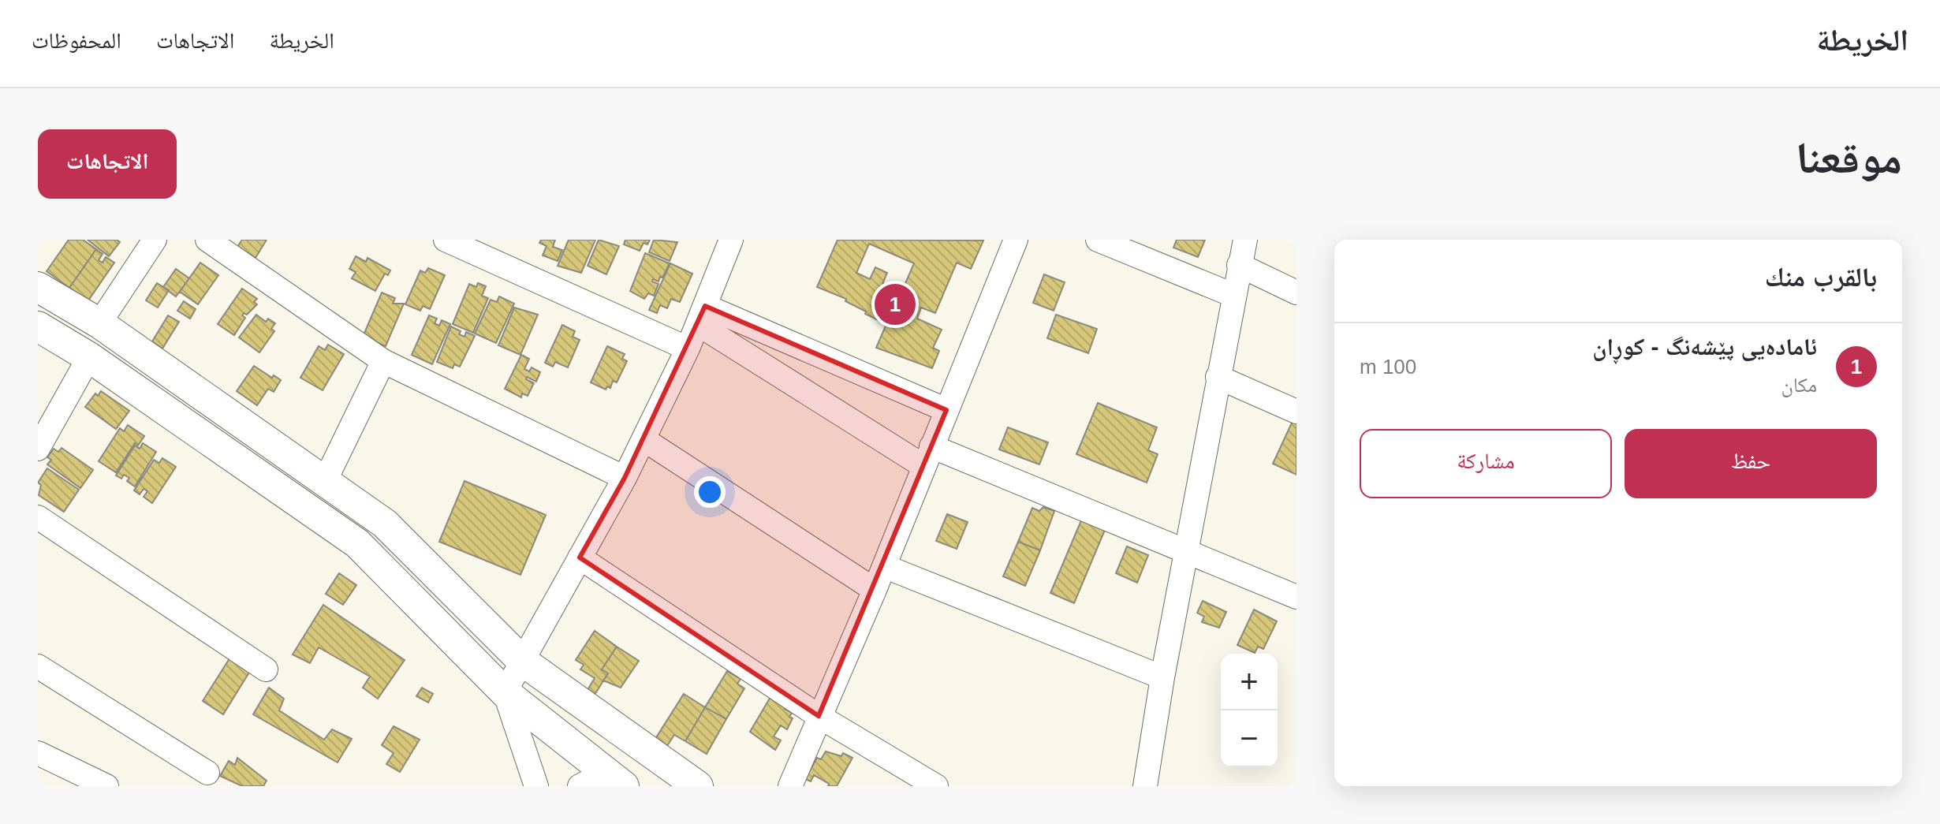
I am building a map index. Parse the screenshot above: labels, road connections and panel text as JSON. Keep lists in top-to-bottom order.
{
  "page": {
    "header": "الخريطة",
    "nav": ["الخريطة", "الاتجاهات", "المحفوظات"],
    "title": "موقعنا",
    "buttons": [
      "الاتجاهات",
      ["حفظ", "مشاركة"]
    ],
    "heading": "بالقرب منك",
    "pins": "1",
    "list": [
      {
        "mark": "1",
        "name": "ئامادەیی پێشەنگ - کوڕان",
        "note": "مكان",
        "value": "100 m"
      }
    ],
    "map_buttons": ["+", "−"]
  }
}
